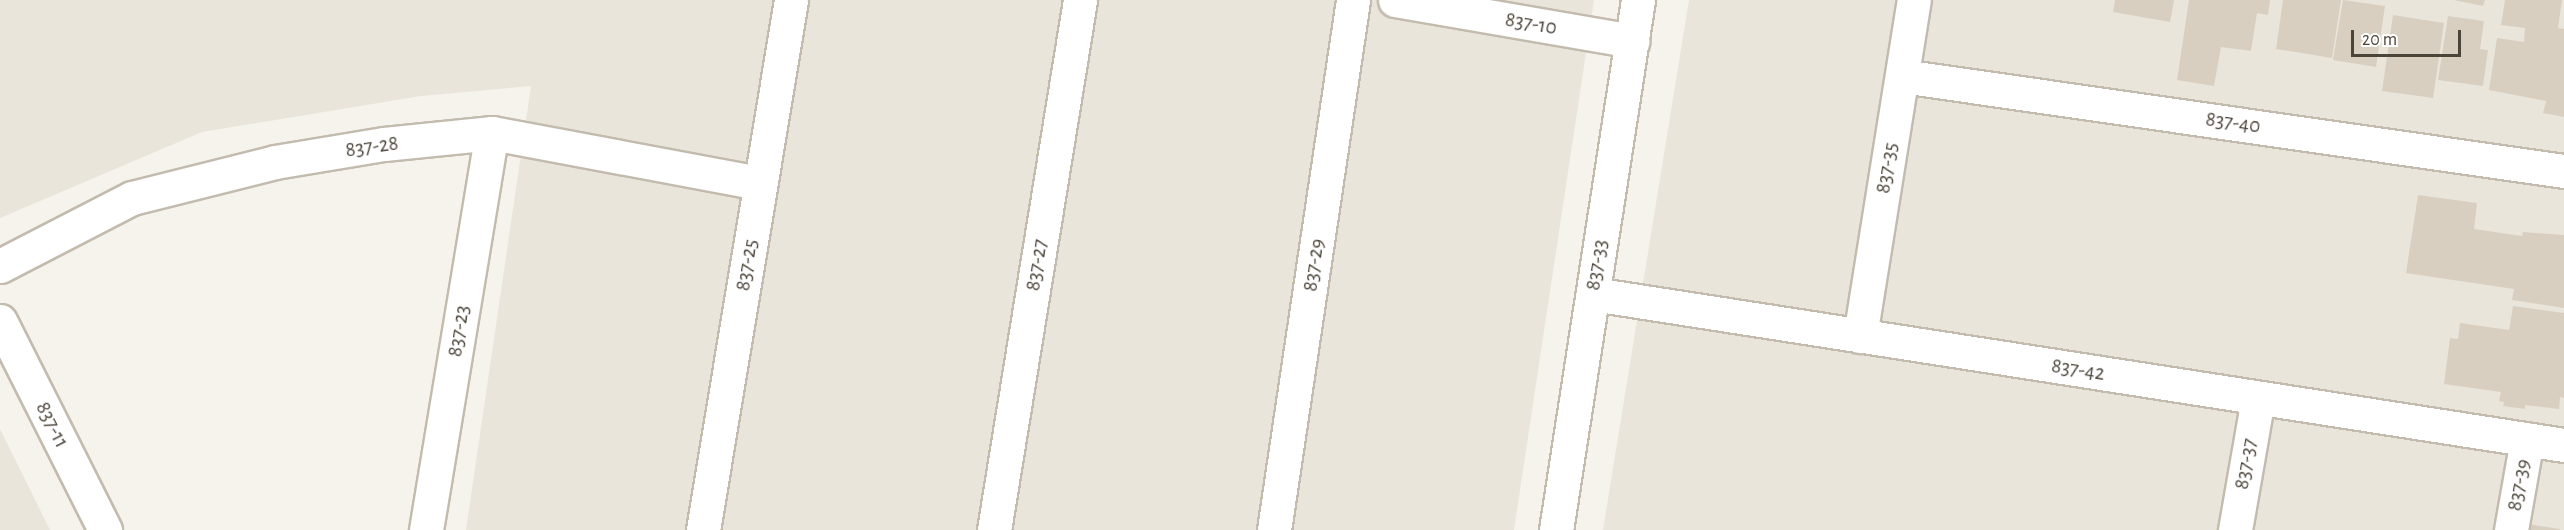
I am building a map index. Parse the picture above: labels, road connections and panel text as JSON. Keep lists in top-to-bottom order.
{
  "streets": {
    "street": [
      "837-10",
      "837-40",
      "837-28",
      "837-35",
      "837-25",
      "837-27",
      "837-29",
      "837-33",
      "837-23",
      "837-42",
      "837-11",
      "837-37",
      "837-39"
    ]
  },
  "crossings": [
    ["837-10", "837-33"],
    ["837-40", "837-35"],
    ["837-28", "837-25"],
    ["837-28", "837-23"],
    ["837-35", "837-42"],
    ["837-33", "837-42"],
    ["837-42", "837-37"],
    ["837-42", "837-39"]
  ],
  "scale_bar": "20 m"
}
